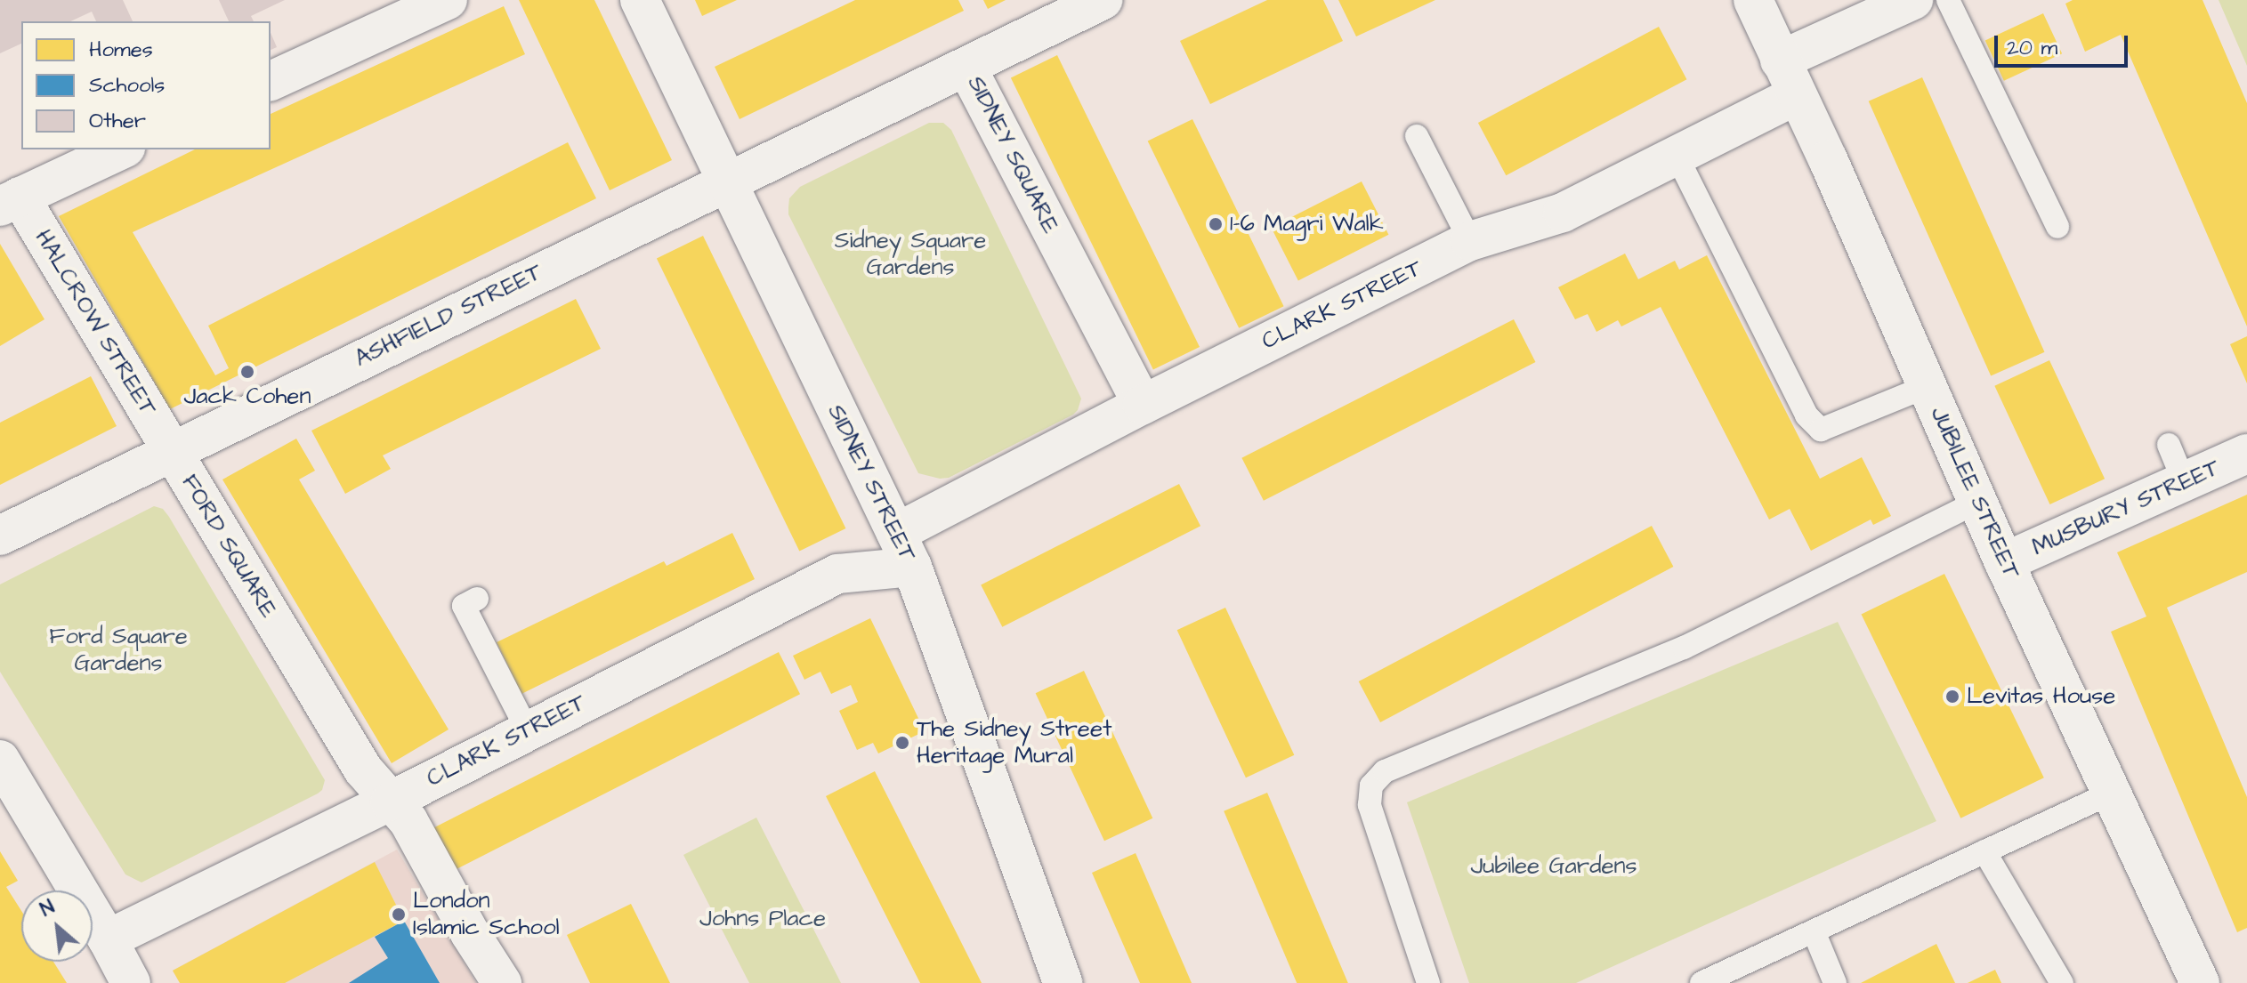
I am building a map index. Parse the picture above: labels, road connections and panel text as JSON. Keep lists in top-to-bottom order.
{
  "streets": {
    "street": [
      "SIDNEY SQUARE",
      "CLARK STREET",
      "ASHFIELD STREET",
      "HALCROW STREET",
      "SIDNEY STREET",
      "JUBILEE STREET",
      "MUSBURY STREET",
      "FORD SQUARE"
    ]
  },
  "crossings": [
    ["SIDNEY SQUARE", "CLARK STREET"],
    ["SIDNEY SQUARE", "ASHFIELD STREET"],
    ["SIDNEY SQUARE", "SIDNEY STREET"],
    ["CLARK STREET", "SIDNEY STREET"],
    ["CLARK STREET", "JUBILEE STREET"],
    ["CLARK STREET", "FORD SQUARE"],
    ["ASHFIELD STREET", "HALCROW STREET"],
    ["ASHFIELD STREET", "SIDNEY STREET"],
    ["ASHFIELD STREET", "FORD SQUARE"],
    ["HALCROW STREET", "FORD SQUARE"],
    ["JUBILEE STREET", "MUSBURY STREET"]
  ],
  "parks": [
    "Sidney Square Gardens",
    "Ford Square Gardens",
    "Jubilee Gardens",
    "Johns Place"
  ],
  "places": [
    "1-6 Magri Walk",
    "Jack Cohen",
    "Levitas House",
    "The Sidney Street Heritage Mural",
    "London Islamic School"
  ],
  "legend": ["Homes", "Schools", "Other"],
  "scale_bar": "20 m",
  "north": "top left"
}
